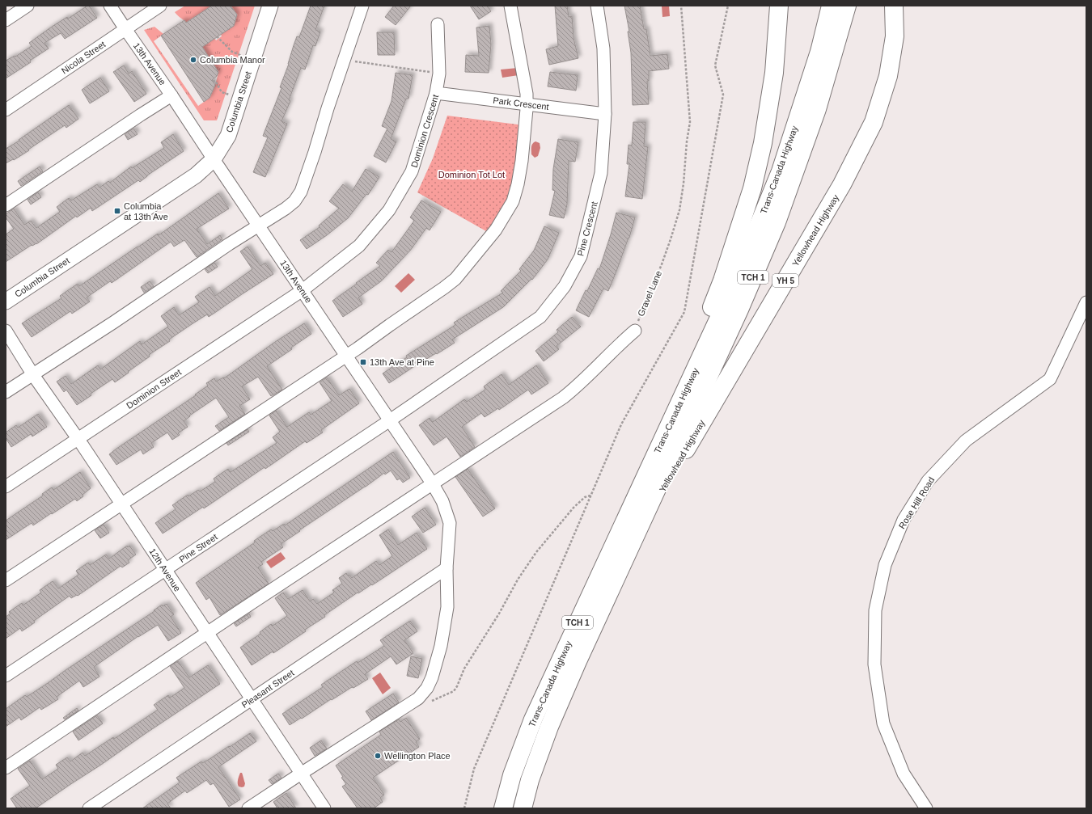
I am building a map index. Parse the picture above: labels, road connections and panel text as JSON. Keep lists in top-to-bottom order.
{
  "streets": {
    "highway": [
      "Trans-Canada Highway",
      "Yellowhead Highway",
      "TCH 1",
      "YH 5"
    ],
    "main road": ["Columbia Street"],
    "street": [
      "Nicola Street",
      "13th Avenue",
      "Park Crescent",
      "Dominion Crescent",
      "Pine Crescent",
      "Dominion Street",
      "Rose Hill Road",
      "Pine Street",
      "12th Avenue",
      "Pleasant Street"
    ],
    "path": ["Gravel Lane"]
  },
  "crossings": [
    ["Nicola Street", "13th Avenue"],
    ["13th Avenue", "Columbia Street"],
    ["13th Avenue", "Dominion Crescent"],
    ["13th Avenue", "Pine Crescent"],
    ["13th Avenue", "Dominion Street"],
    ["13th Avenue", "Pine Street"],
    ["13th Avenue", "12th Avenue"],
    ["13th Avenue", "Pleasant Street"],
    ["Park Crescent", "Dominion Crescent"],
    ["Park Crescent", "Pine Crescent"],
    ["Dominion Crescent", "Dominion Street"],
    ["Trans-Canada Highway", "Yellowhead Highway"],
    ["Pine Crescent", "Pine Street"],
    ["Dominion Street", "12th Avenue"],
    ["Pine Street", "12th Avenue"],
    ["12th Avenue", "Pleasant Street"]
  ],
  "parks": ["Dominion Tot Lot"],
  "places": {
    "other": ["Columbia Manor", "Wellington Place"],
    "transit": ["Columbia at 13th Ave", "13th Ave at Pine"]
  }
}
